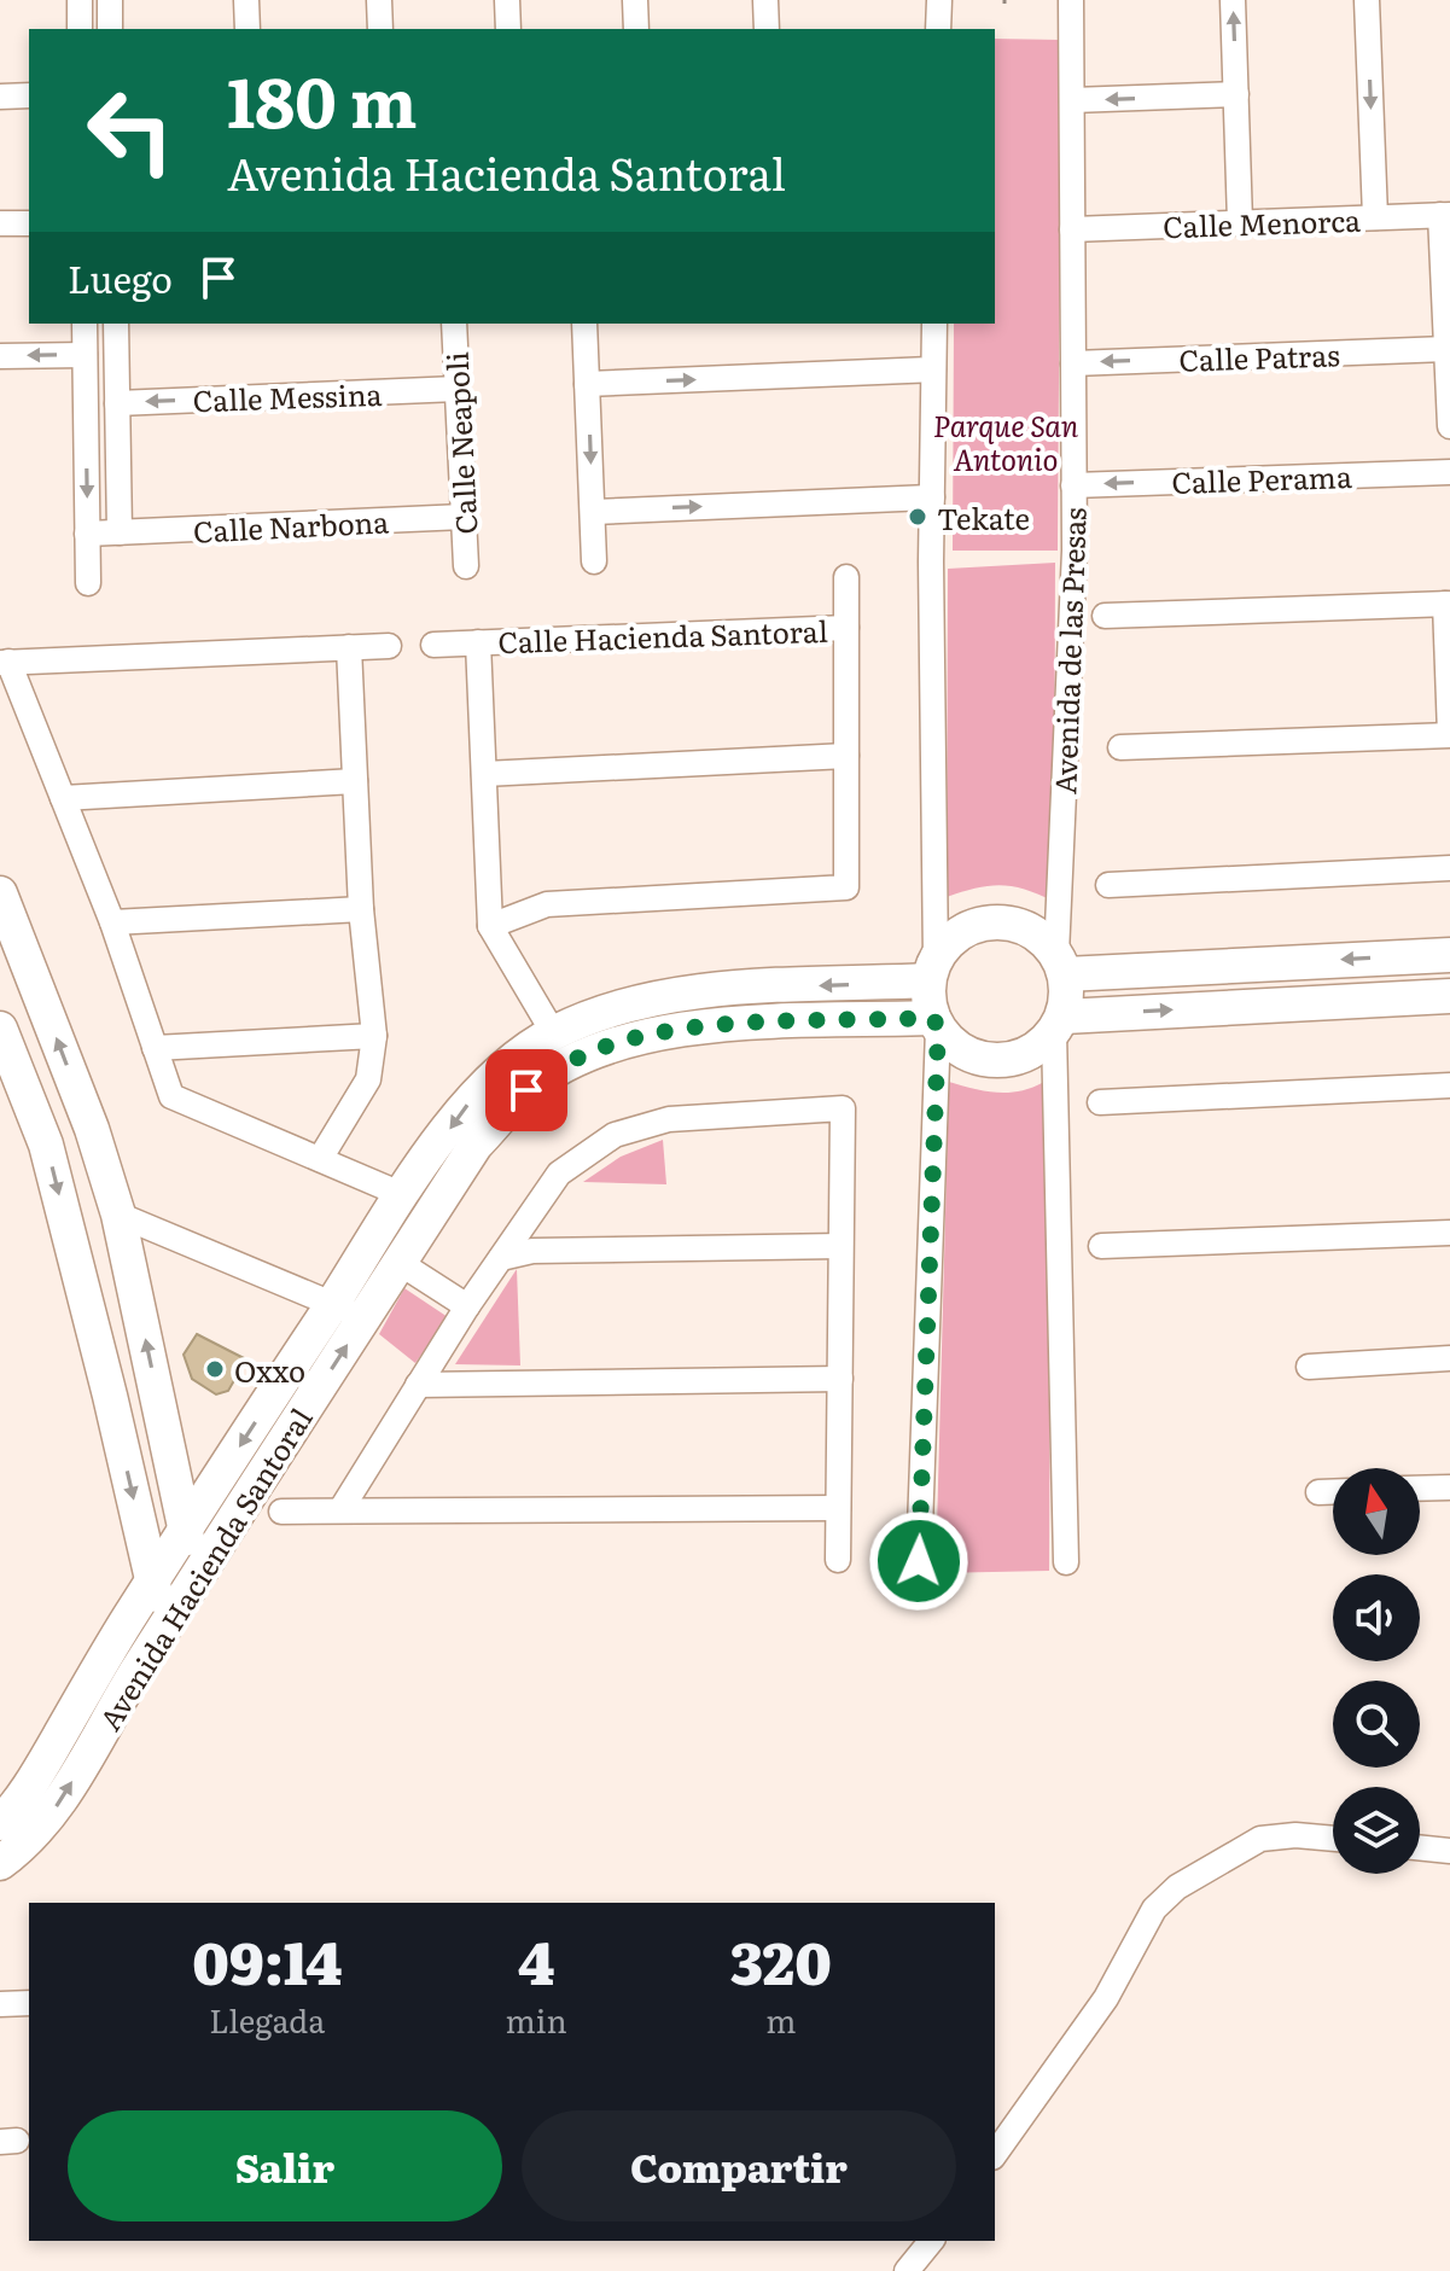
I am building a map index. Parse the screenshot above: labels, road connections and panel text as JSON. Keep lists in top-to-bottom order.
{
  "streets": {
    "street": [
      "Calle Menorca",
      "Calle Patras",
      "Calle Messina",
      "Calle Neapoli",
      "Calle Perama",
      "Calle Narbona",
      "Calle Hacienda Santoral",
      "Avenida de las Presas",
      "Avenida Hacienda Santoral"
    ]
  },
  "crossings": [
    ["Calle Menorca", "Avenida de las Presas"],
    ["Calle Patras", "Avenida de las Presas"],
    ["Calle Messina", "Calle Neapoli"],
    ["Calle Neapoli", "Calle Narbona"],
    ["Calle Perama", "Avenida de las Presas"],
    ["Calle Hacienda Santoral", "Avenida Hacienda Santoral"],
    ["Avenida de las Presas", "Avenida Hacienda Santoral"]
  ],
  "one_way": ["Calle Patras", "Calle Messina"],
  "parks": ["Parque San Antonio"],
  "places": ["Tekate", "Oxxo"],
  "north": "top",
  "page": {
    "turn": ["180 m", "Avenida Hacienda Santoral"],
    "then": "Luego",
    "eta": [
      "09:14",
      "Llegada",
      "4",
      "min",
      "320",
      "m"
    ],
    "buttons": ["Salir", "Compartir"]
  }
}
